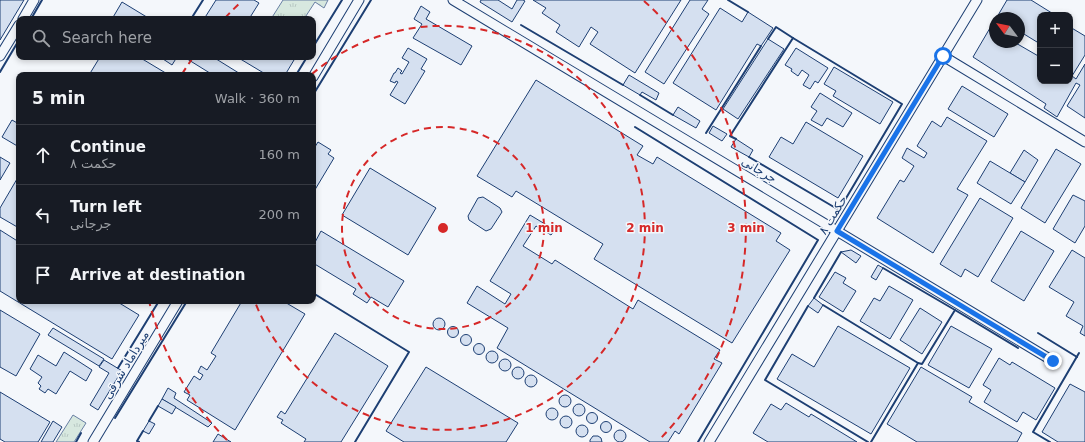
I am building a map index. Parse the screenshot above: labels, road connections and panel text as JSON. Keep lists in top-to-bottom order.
{
  "streets": {
    "street": ["جرجانی", "حکمت ۸", "میرداماد شرقی"]
  },
  "crossings": [
    ["جرجانی", "حکمت ۸"]
  ],
  "north": "top left",
  "page": {
    "map_buttons": ["+", "−"],
    "search": "Search here",
    "heading": ["5 min", "Walk · 360 m"],
    "list": [
      ["Continue", "حکمت ۸", "160 m"],
      ["Turn left", "جرجانی", "200 m"],
      "Arrive at destination"
    ]
  },
  "rings": ["1 min", "2 min", "3 min"]
}
